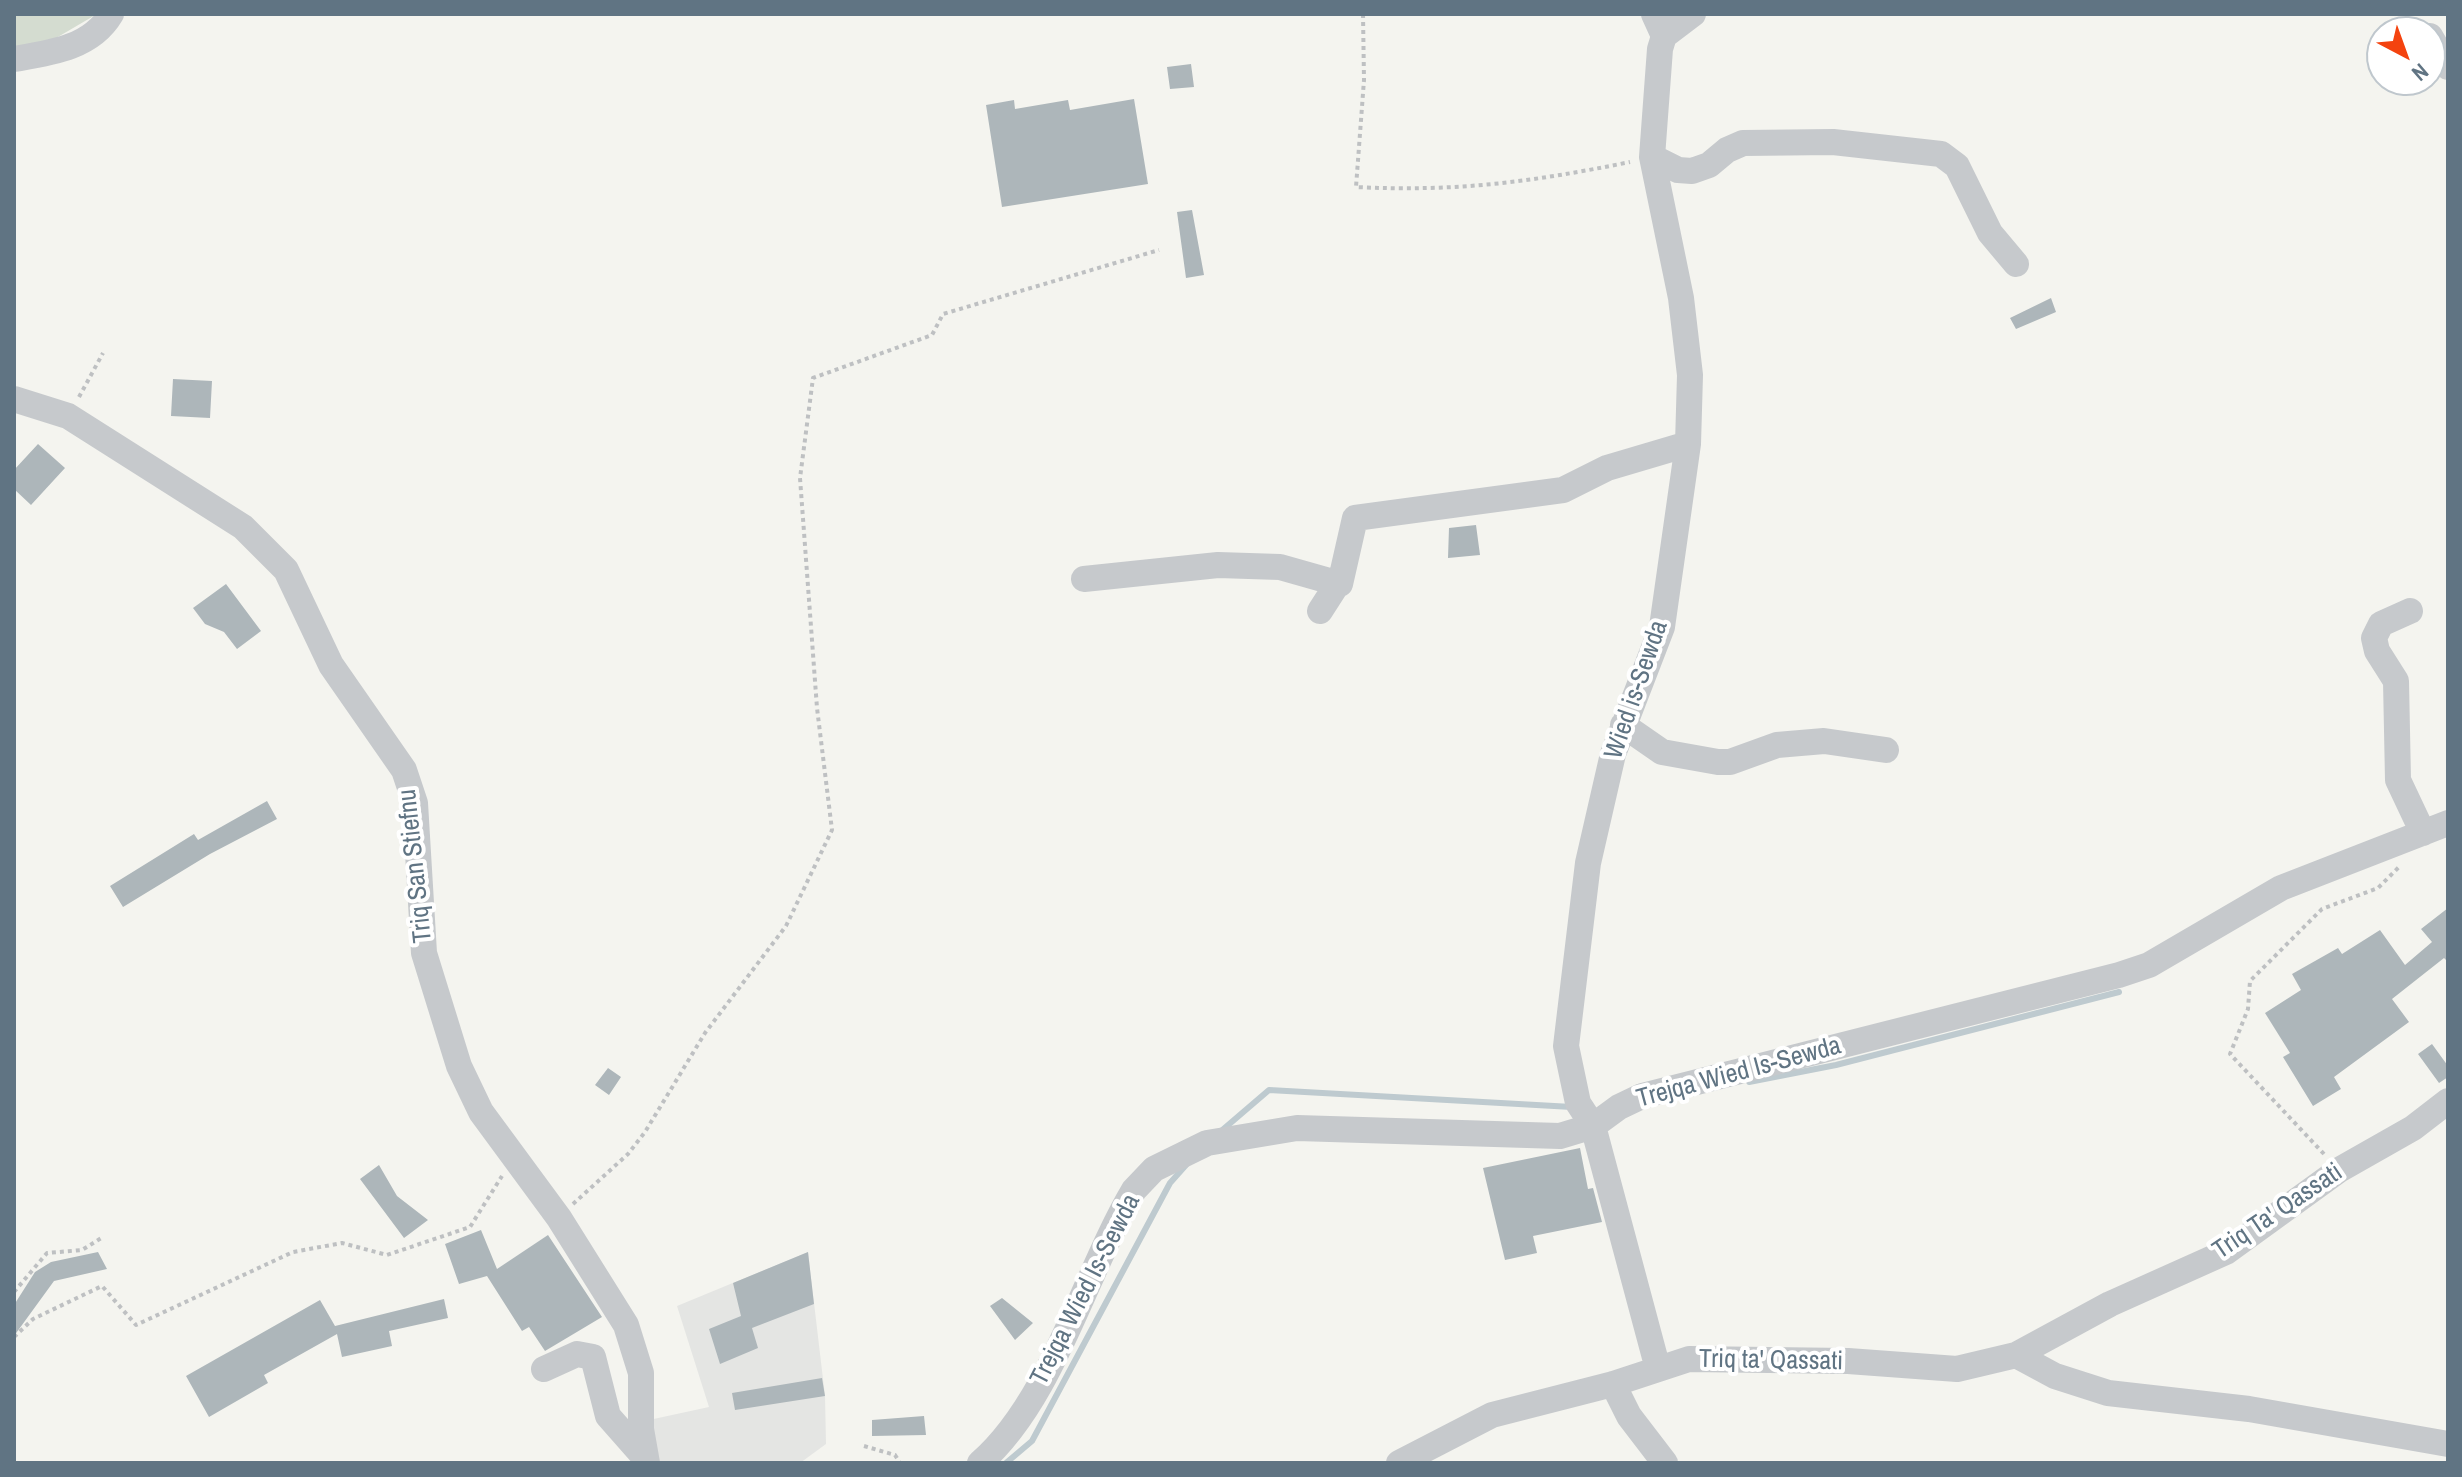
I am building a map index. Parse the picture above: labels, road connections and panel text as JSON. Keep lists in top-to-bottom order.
{
  "streets": {
    "street": [
      "Wied is-Sewda",
      "Triq San Stiefnu",
      "Trejqa Wied Is-Sewda",
      "Triq Ta' Qassati",
      "Triq ta' Qassati"
    ]
  },
  "crossings": [
    ["Wied is-Sewda", "Trejqa Wied Is-Sewda"],
    ["Wied is-Sewda", "Triq ta' Qassati"],
    ["Triq Ta' Qassati", "Triq ta' Qassati"]
  ],
  "north": "bottom right"
}
